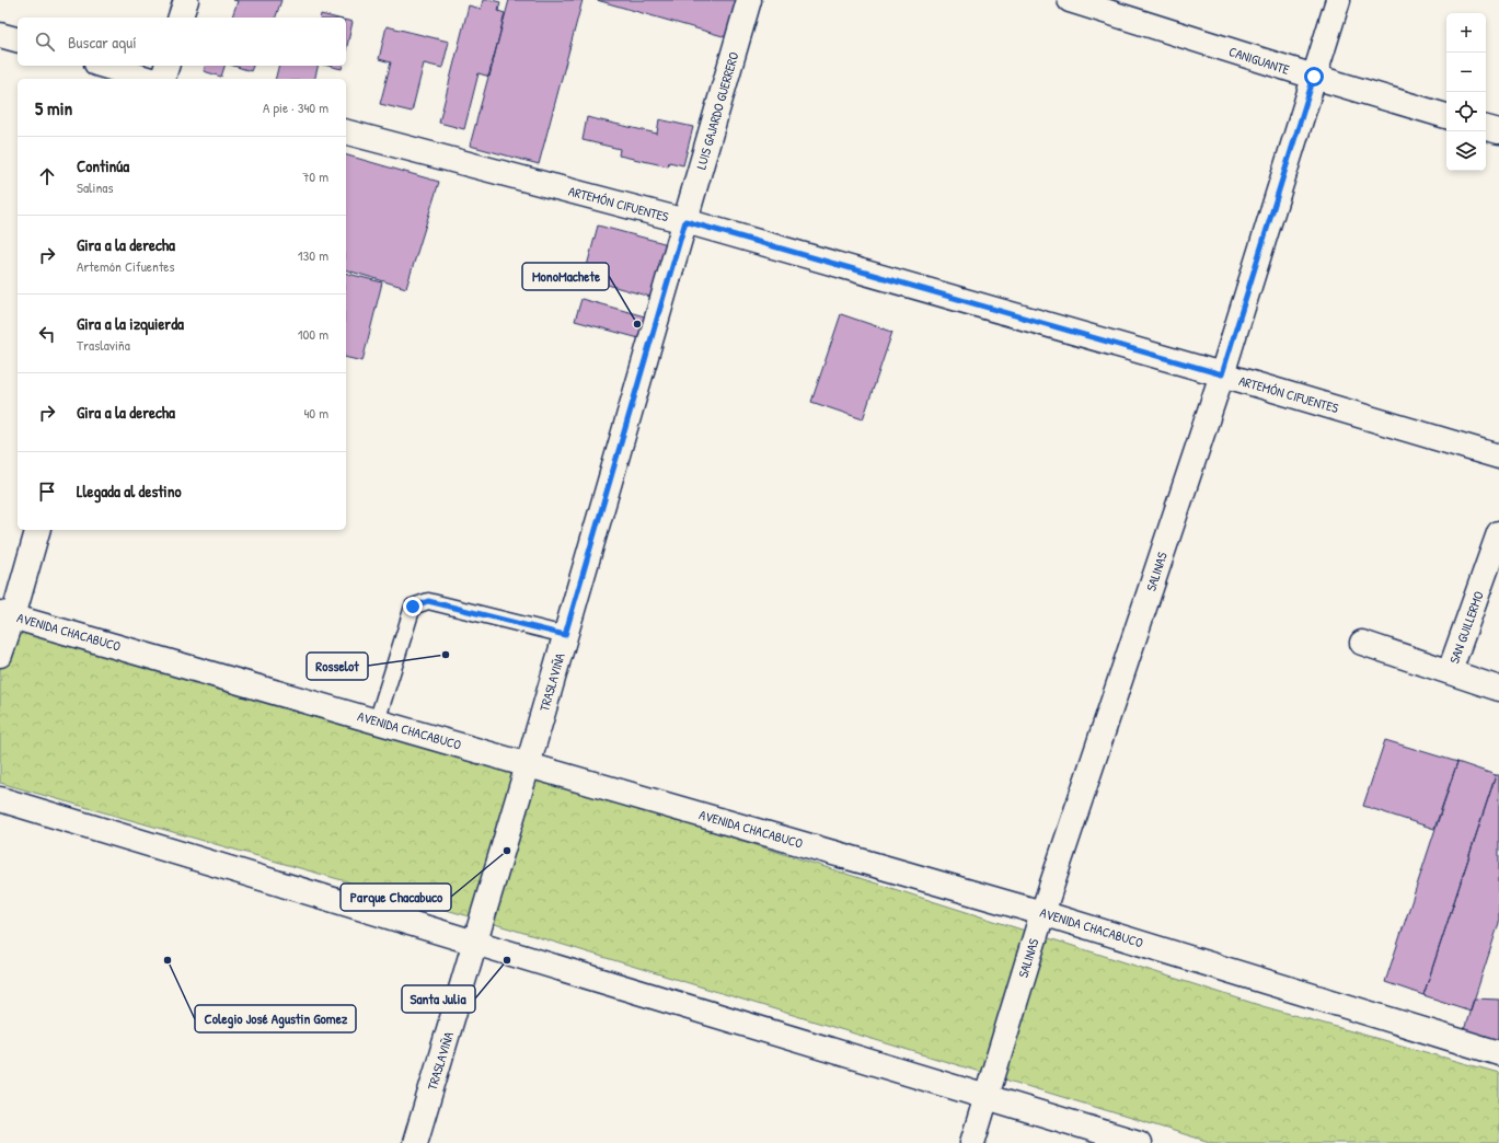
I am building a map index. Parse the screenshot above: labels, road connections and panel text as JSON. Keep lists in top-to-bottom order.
{
  "streets": {
    "street": [
      "CANIGUANTE",
      "LUIS GAJARDO GUERRERO",
      "ARTEMÓN CIFUENTES",
      "SALINAS",
      "SAN GUILLERMO",
      "AVENIDA CHACABUCO",
      "TRASLAVIÑA"
    ]
  },
  "crossings": [
    ["CANIGUANTE", "SALINAS"],
    ["LUIS GAJARDO GUERRERO", "ARTEMÓN CIFUENTES"],
    ["LUIS GAJARDO GUERRERO", "TRASLAVIÑA"],
    ["ARTEMÓN CIFUENTES", "SALINAS"],
    ["ARTEMÓN CIFUENTES", "TRASLAVIÑA"],
    ["SALINAS", "AVENIDA CHACABUCO"],
    ["AVENIDA CHACABUCO", "TRASLAVIÑA"]
  ],
  "places": [
    "MonoMachete",
    "Rosselot",
    "Parque Chacabuco",
    "Colegio José Agustin Gomez",
    "Santa Julia"
  ],
  "page": {
    "map_buttons": ["+", "−"],
    "search": "Buscar aquí",
    "heading": ["5 min", "A pie · 340 m"],
    "list": [
      ["Continúa", "Salinas", "70 m"],
      ["Gira a la derecha", "Artemón Cifuentes", "130 m"],
      ["Gira a la izquierda", "Traslaviña", "100 m"],
      ["Gira a la derecha", "40 m"],
      "Llegada al destino"
    ]
  }
}
